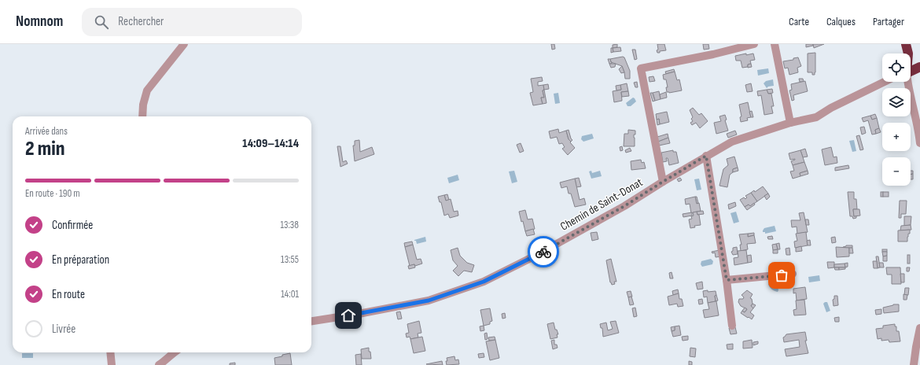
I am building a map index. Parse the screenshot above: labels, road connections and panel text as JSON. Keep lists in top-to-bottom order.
{
  "streets": {
    "street": ["Chemin de Saint-Donat"]
  },
  "page": {
    "header": "Nomnom",
    "search": "Rechercher",
    "nav": ["Carte", "Calques", "Partager"],
    "map_buttons": ["+", "−"],
    "heading": ["2 min", "Arrivée dans", "14:09–14:14"],
    "bar": "En route · 190 m",
    "list": [
      ["Confirmée", "13:38"],
      ["En préparation", "13:55"],
      ["En route", "14:01"],
      "Livrée"
    ]
  }
}
